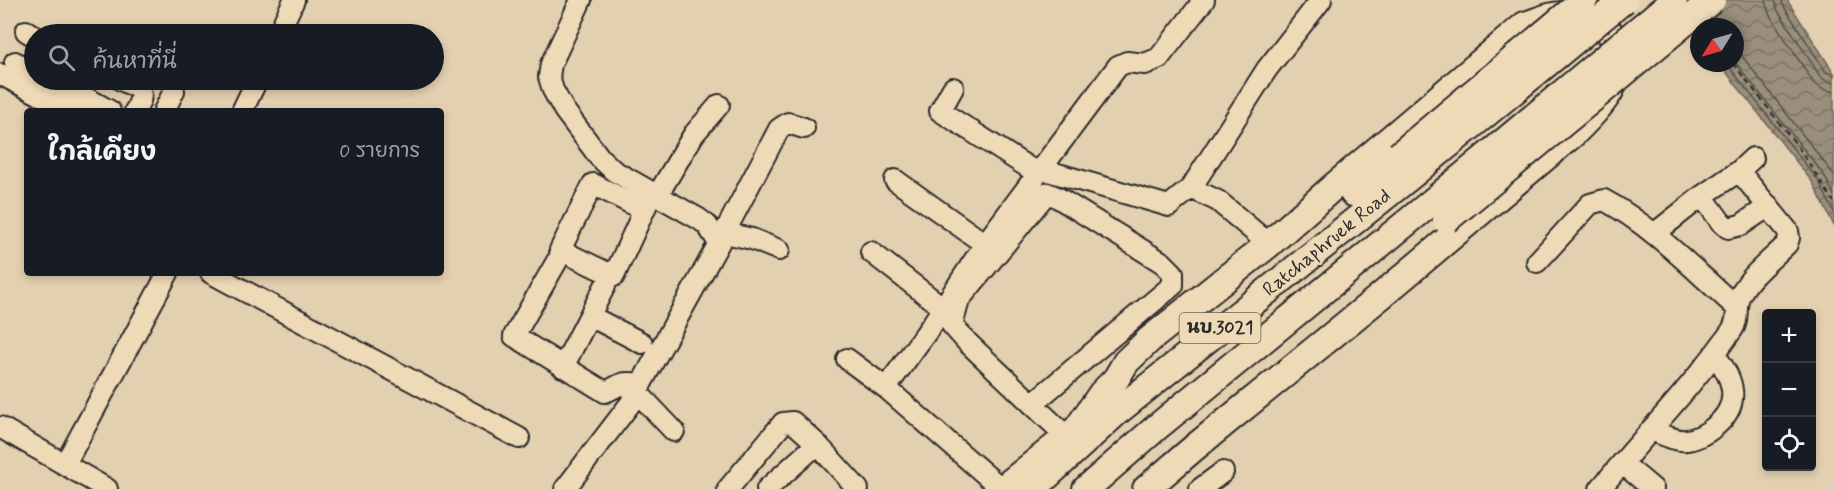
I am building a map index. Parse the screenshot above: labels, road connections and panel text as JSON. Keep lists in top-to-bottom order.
{
  "streets": {
    "main road": ["Ratchaphruek Road", "นบ.3021"]
  },
  "north": "bottom left",
  "page": {
    "search": "ค้นหาที่นี่",
    "heading": ["ใกล้เคียง", "0 รายการ"],
    "map_buttons": ["+", "−"]
  }
}
